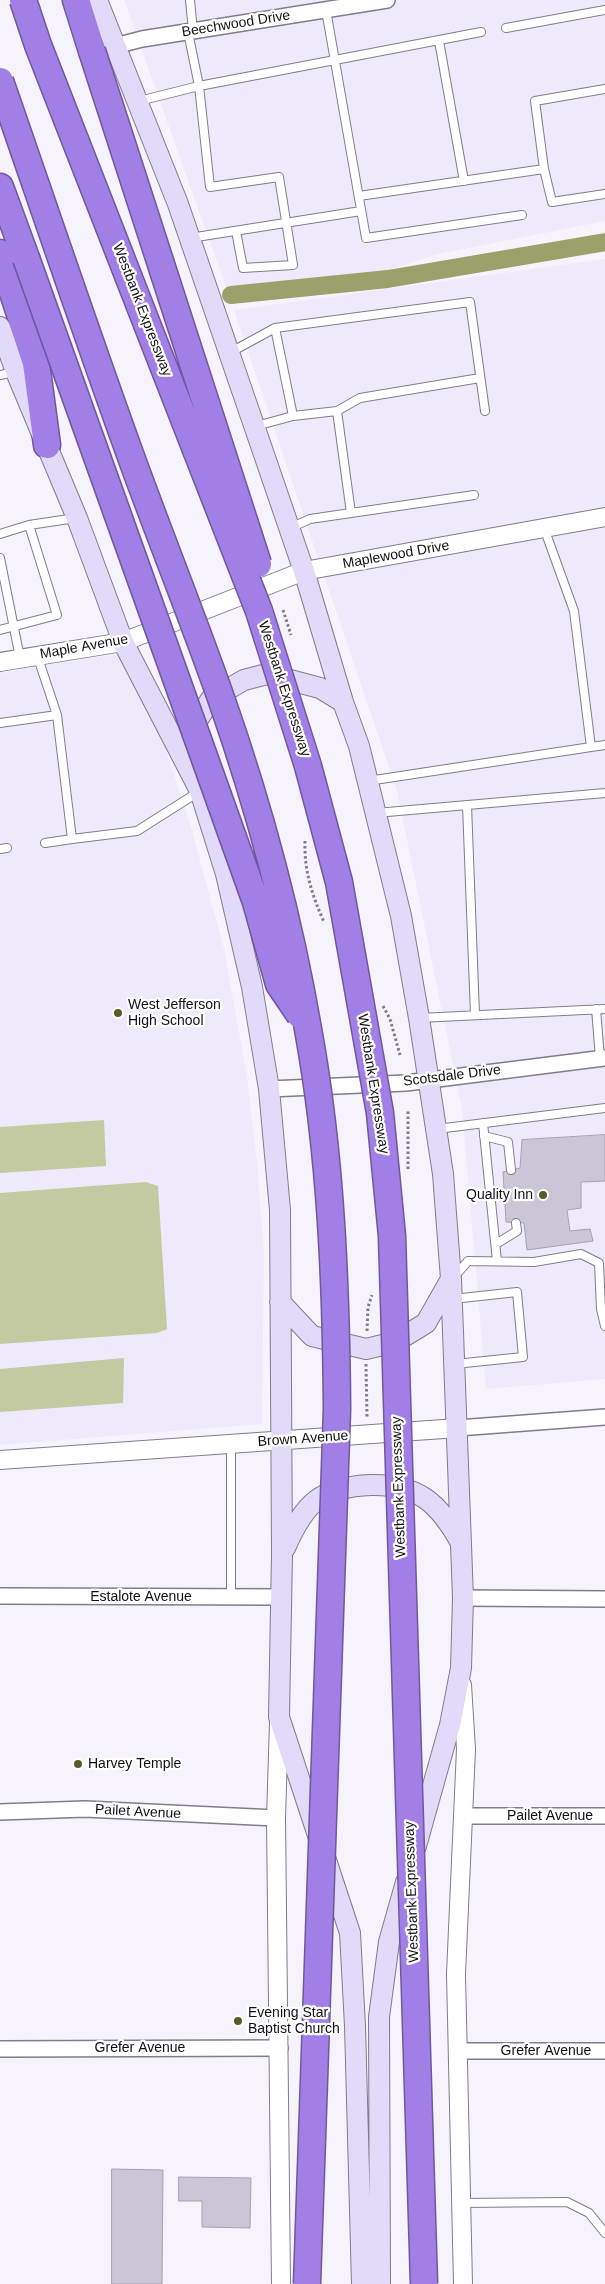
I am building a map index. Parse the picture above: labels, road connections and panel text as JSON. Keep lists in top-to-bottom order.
{
  "streets": {
    "highway": ["Westbank Expressway"],
    "street": [
      "Beechwood Drive",
      "Maplewood Drive",
      "Maple Avenue",
      "Scotsdale Drive",
      "Brown Avenue",
      "Estalote Avenue",
      "Pailet Avenue",
      "Grefer Avenue"
    ]
  },
  "crossings": [
    ["Maplewood Drive", "Maple Avenue"]
  ],
  "places": [
    "West Jefferson High School",
    "Quality Inn",
    "Harvey Temple",
    "Evening Star Baptist Church"
  ]
}
